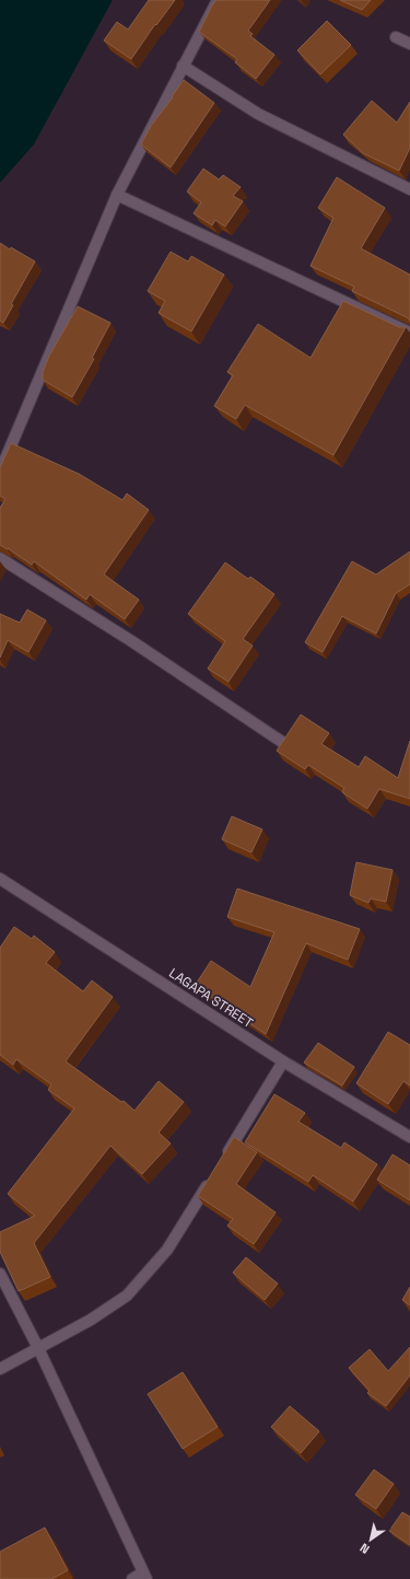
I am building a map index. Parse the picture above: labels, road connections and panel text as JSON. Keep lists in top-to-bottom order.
{
  "streets": {
    "street": ["LAGAPA STREET"]
  },
  "north": "bottom left"
}
